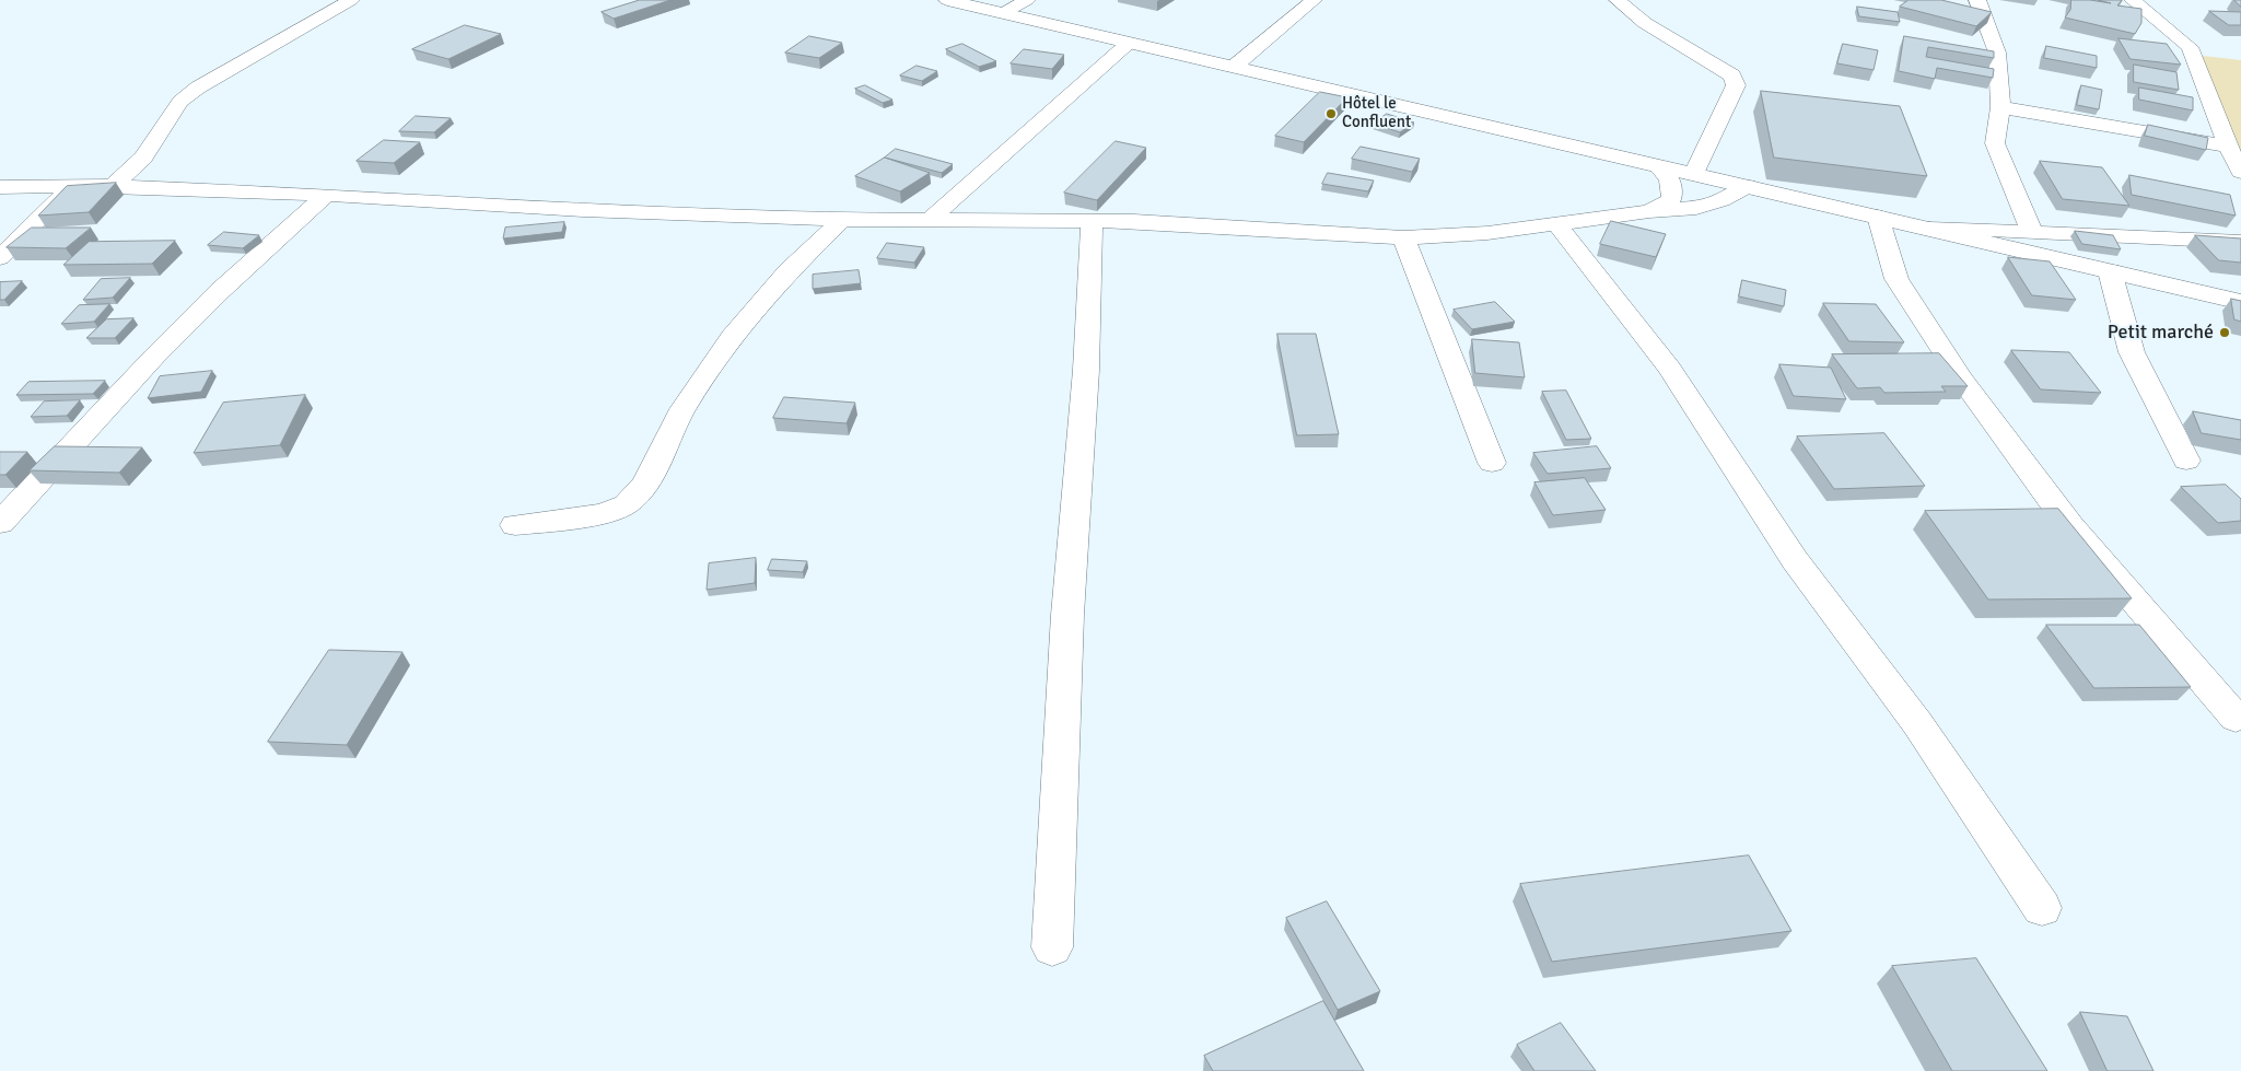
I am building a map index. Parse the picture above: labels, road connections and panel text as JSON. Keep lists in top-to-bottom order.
{
  "places": ["Hôtel le Confluent", "Petit marché"]
}
